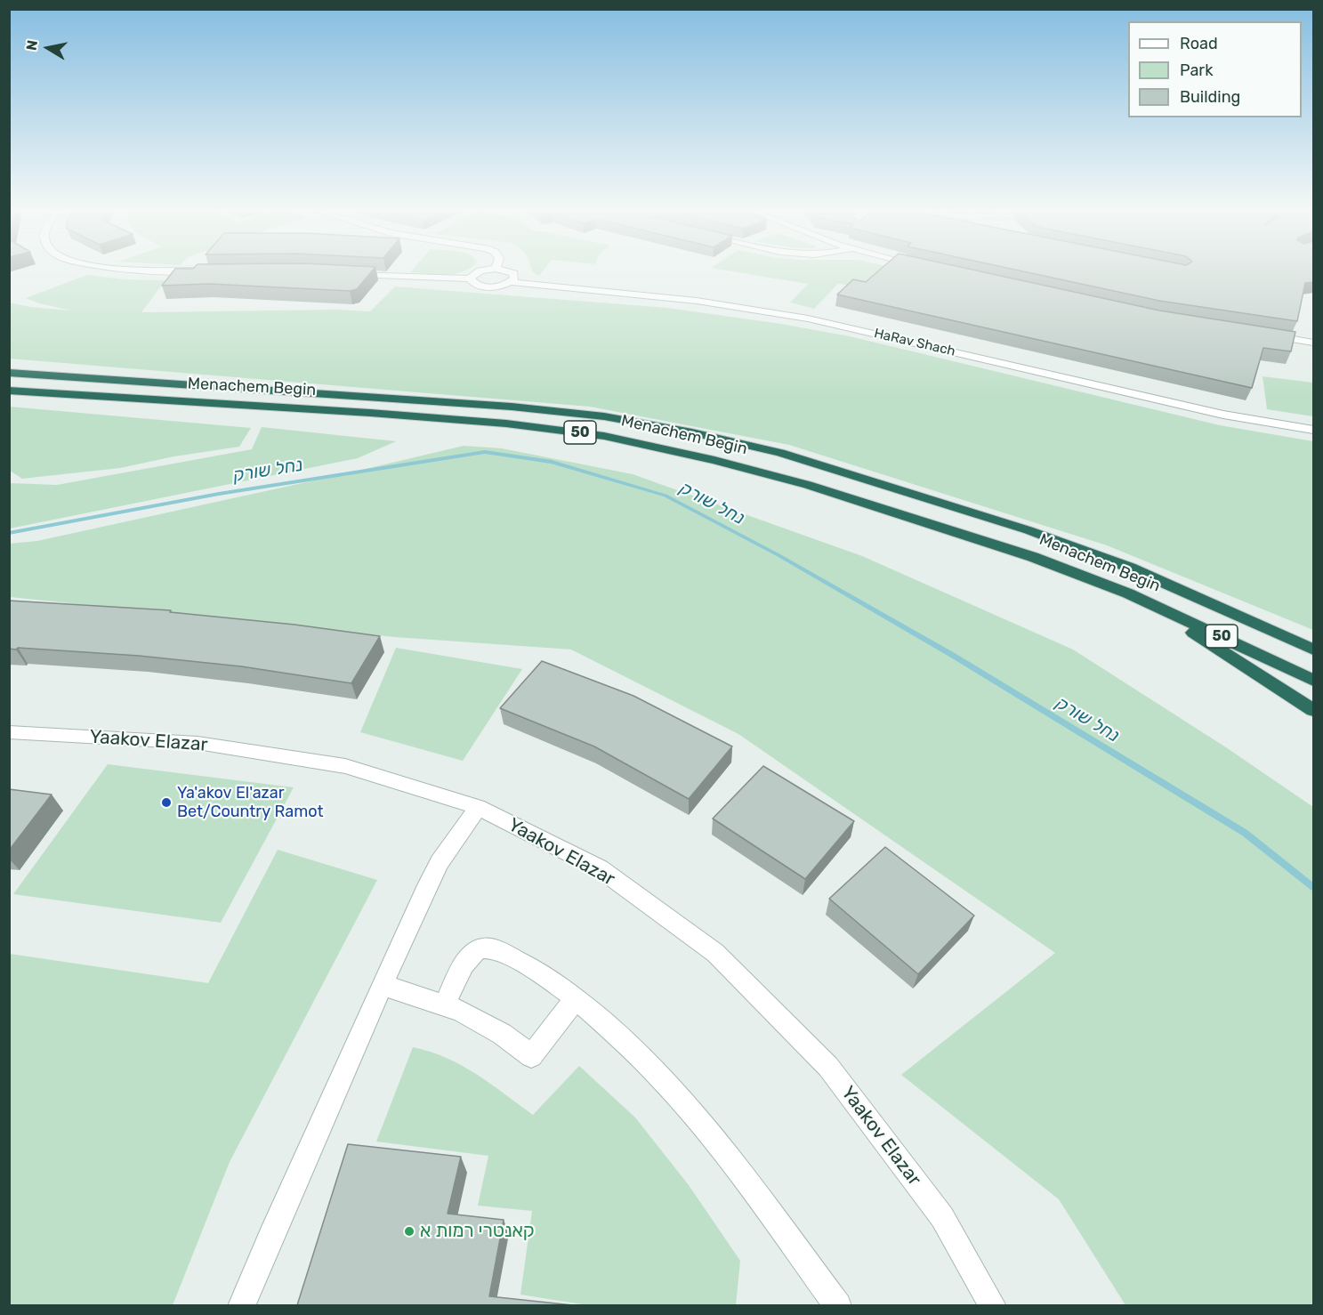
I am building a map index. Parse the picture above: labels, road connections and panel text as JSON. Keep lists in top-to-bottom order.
{
  "streets": {
    "highway": ["Menachem Begin", "50"],
    "street": ["HaRav Shach", "Yaakov Elazar"]
  },
  "water": ["נחל שורק"],
  "places": ["Ya'akov El'azar Bet/Country Ramot", "קאנטרי רמות א"],
  "legend": ["Road", "Park", "Building"],
  "north": "left"
}
